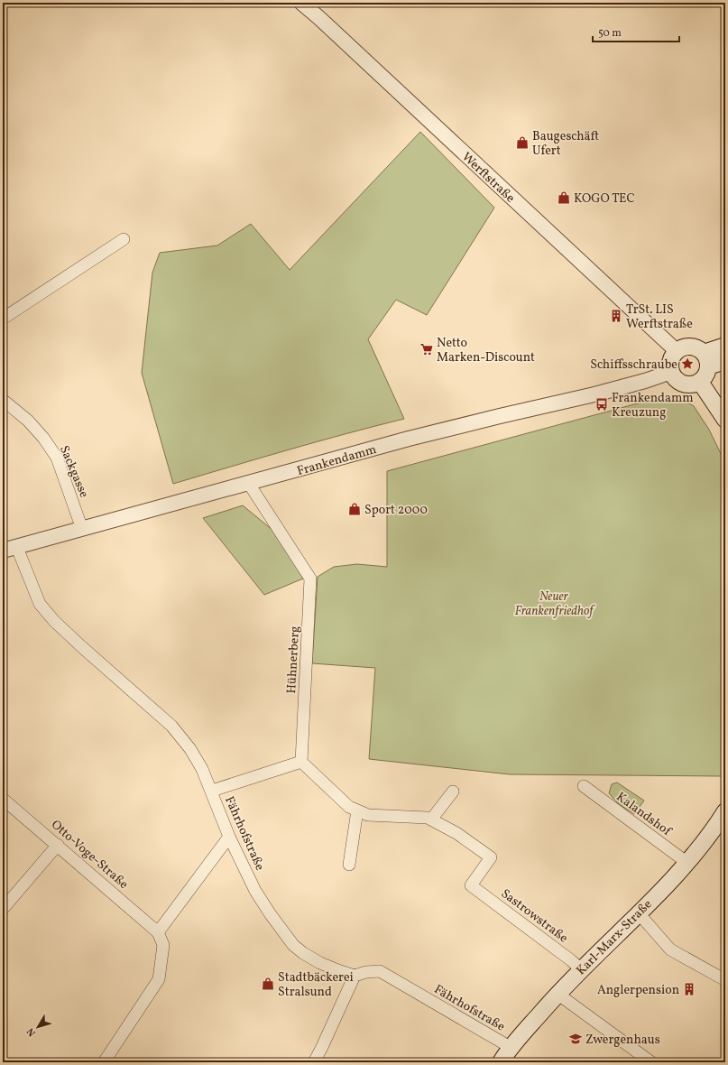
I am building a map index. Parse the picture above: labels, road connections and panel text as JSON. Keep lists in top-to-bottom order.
{
  "streets": {
    "main road": ["Karl-Marx-Straße"],
    "street": [
      "Werftstraße",
      "Frankendamm",
      "Sackgasse",
      "Hühnerberg",
      "Kalandshof",
      "Fährhofstraße",
      "Otto-Voge-Straße",
      "Sastrowstraße"
    ]
  },
  "crossings": [
    ["Werftstraße", "Frankendamm"],
    ["Frankendamm", "Sackgasse"],
    ["Frankendamm", "Hühnerberg"],
    ["Frankendamm", "Fährhofstraße"],
    ["Kalandshof", "Karl-Marx-Straße"],
    ["Fährhofstraße", "Karl-Marx-Straße"],
    ["Sastrowstraße", "Karl-Marx-Straße"]
  ],
  "parks": ["Neuer Frankenfriedhof"],
  "places": {
    "shop": [
      "Baugeschäft Ufert",
      "KOGO TEC",
      "Sport 2000",
      "Stadtbäckerei Stralsund"
    ],
    "building": ["TrSt. LIS Werftstraße", "Anglerpension"],
    "supermarket": ["Netto Marken-Discount"],
    "place": ["Schiffsschraube"],
    "bus stop": ["Frankendamm Kreuzung"],
    "school or university": ["Zwergenhaus"]
  },
  "scale_bar": "50 m",
  "north": "bottom left"
}
